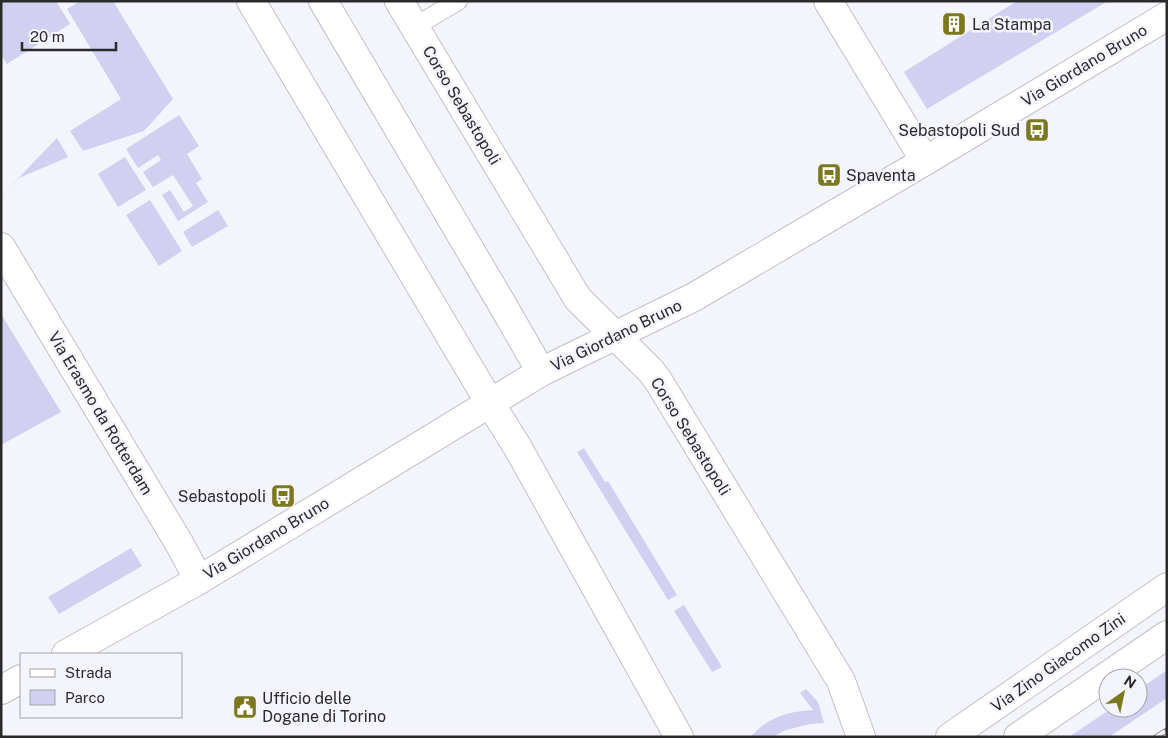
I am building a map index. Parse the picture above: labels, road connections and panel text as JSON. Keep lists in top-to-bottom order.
{
  "streets": {
    "street": [
      "Via Giordano Bruno",
      "Corso Sebastopoli",
      "Via Erasmo da Rotterdam",
      "Via Zino Giacomo Zini"
    ]
  },
  "crossings": [
    ["Via Giordano Bruno", "Corso Sebastopoli"],
    ["Via Giordano Bruno", "Via Erasmo da Rotterdam"]
  ],
  "places": {
    "building": ["La Stampa"],
    "bus stop": ["Sebastopoli Sud", "Spaventa", "Sebastopoli"],
    "public building": ["Ufficio delle Dogane di Torino"]
  },
  "legend": ["Strada", "Parco"],
  "scale_bar": "20 m",
  "north": "top right"
}
